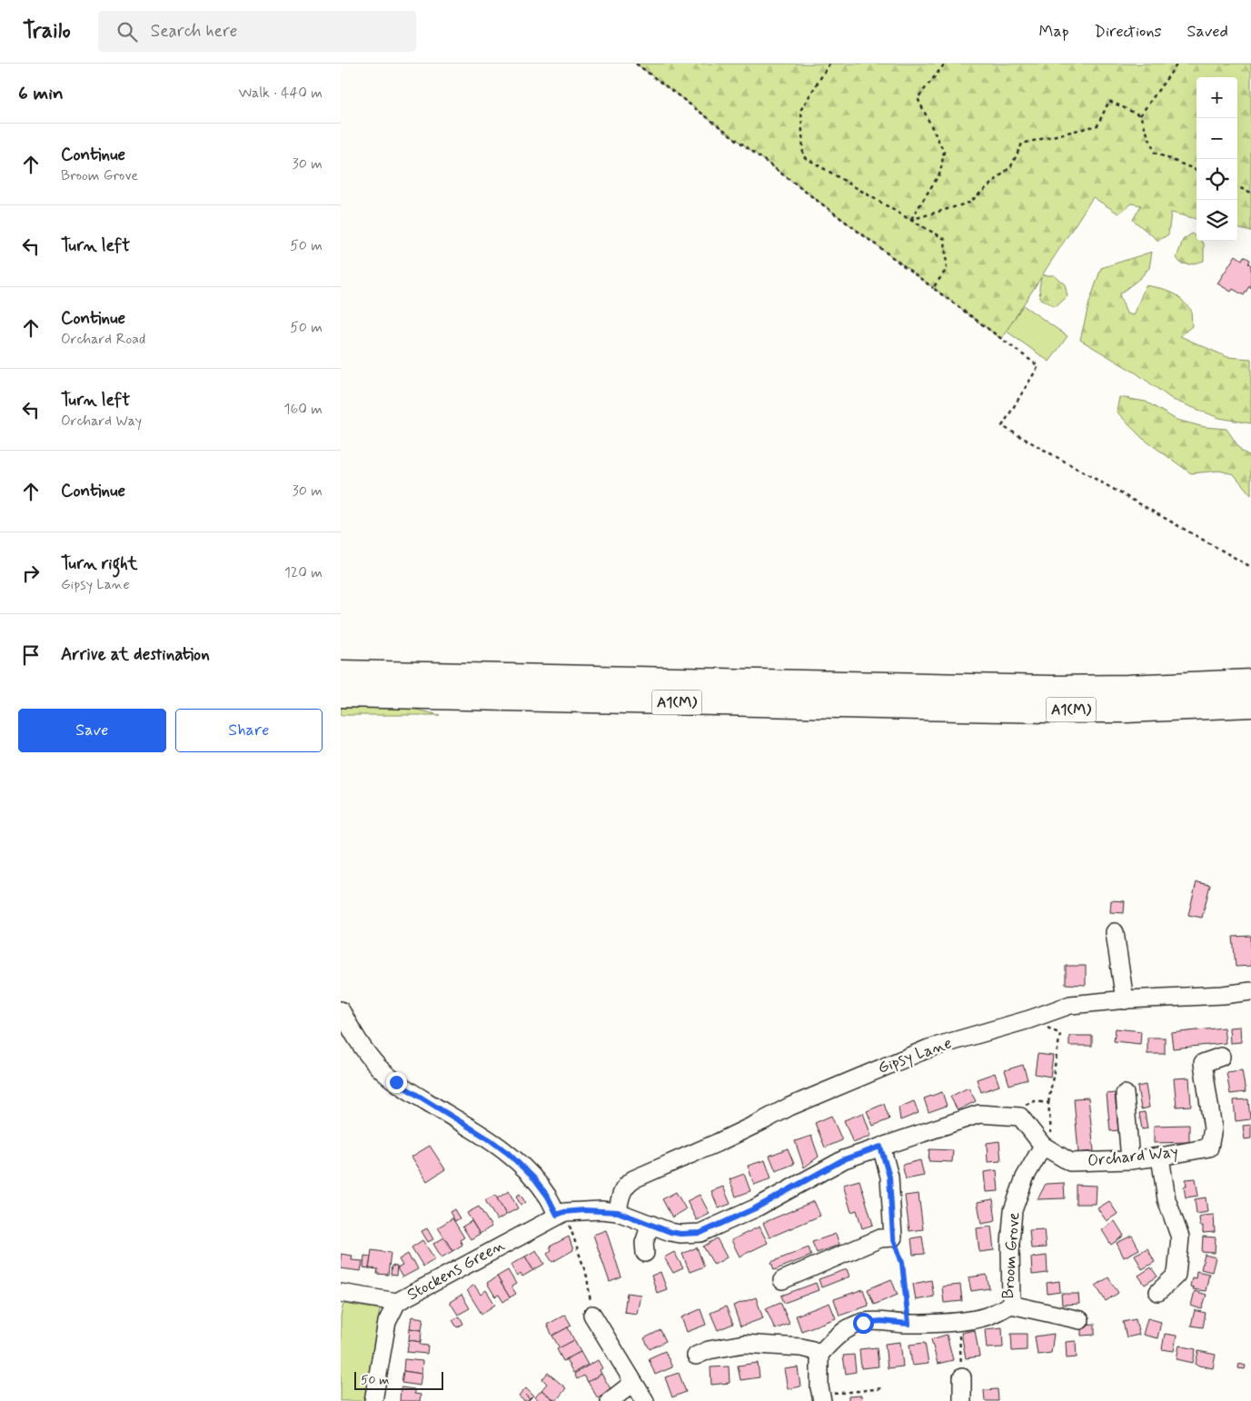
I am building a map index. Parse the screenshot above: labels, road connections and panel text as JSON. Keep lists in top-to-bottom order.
{
  "streets": {
    "highway": ["A1(M)"],
    "street": [
      "Gipsy Lane",
      "Orchard Way",
      "Broom Grove",
      "Stockens Green"
    ]
  },
  "crossings": [
    ["Gipsy Lane", "Orchard Way"],
    ["Orchard Way", "Broom Grove"],
    ["Orchard Way", "Stockens Green"]
  ],
  "scale_bar": "50 m",
  "page": {
    "header": "Trailo",
    "search": "Search here",
    "nav": ["Map", "Directions", "Saved"],
    "heading": ["6 min", "Walk · 440 m"],
    "map_buttons": ["+", "−"],
    "list": [
      ["Continue", "Broom Grove", "30 m"],
      ["Turn left", "50 m"],
      ["Continue", "Orchard Road", "50 m"],
      ["Turn left", "Orchard Way", "160 m"],
      ["Continue", "30 m"],
      ["Turn right", "Gipsy Lane", "120 m"],
      "Arrive at destination"
    ],
    "buttons": ["Save", "Share"],
    "scale": "50 m"
  }
}
